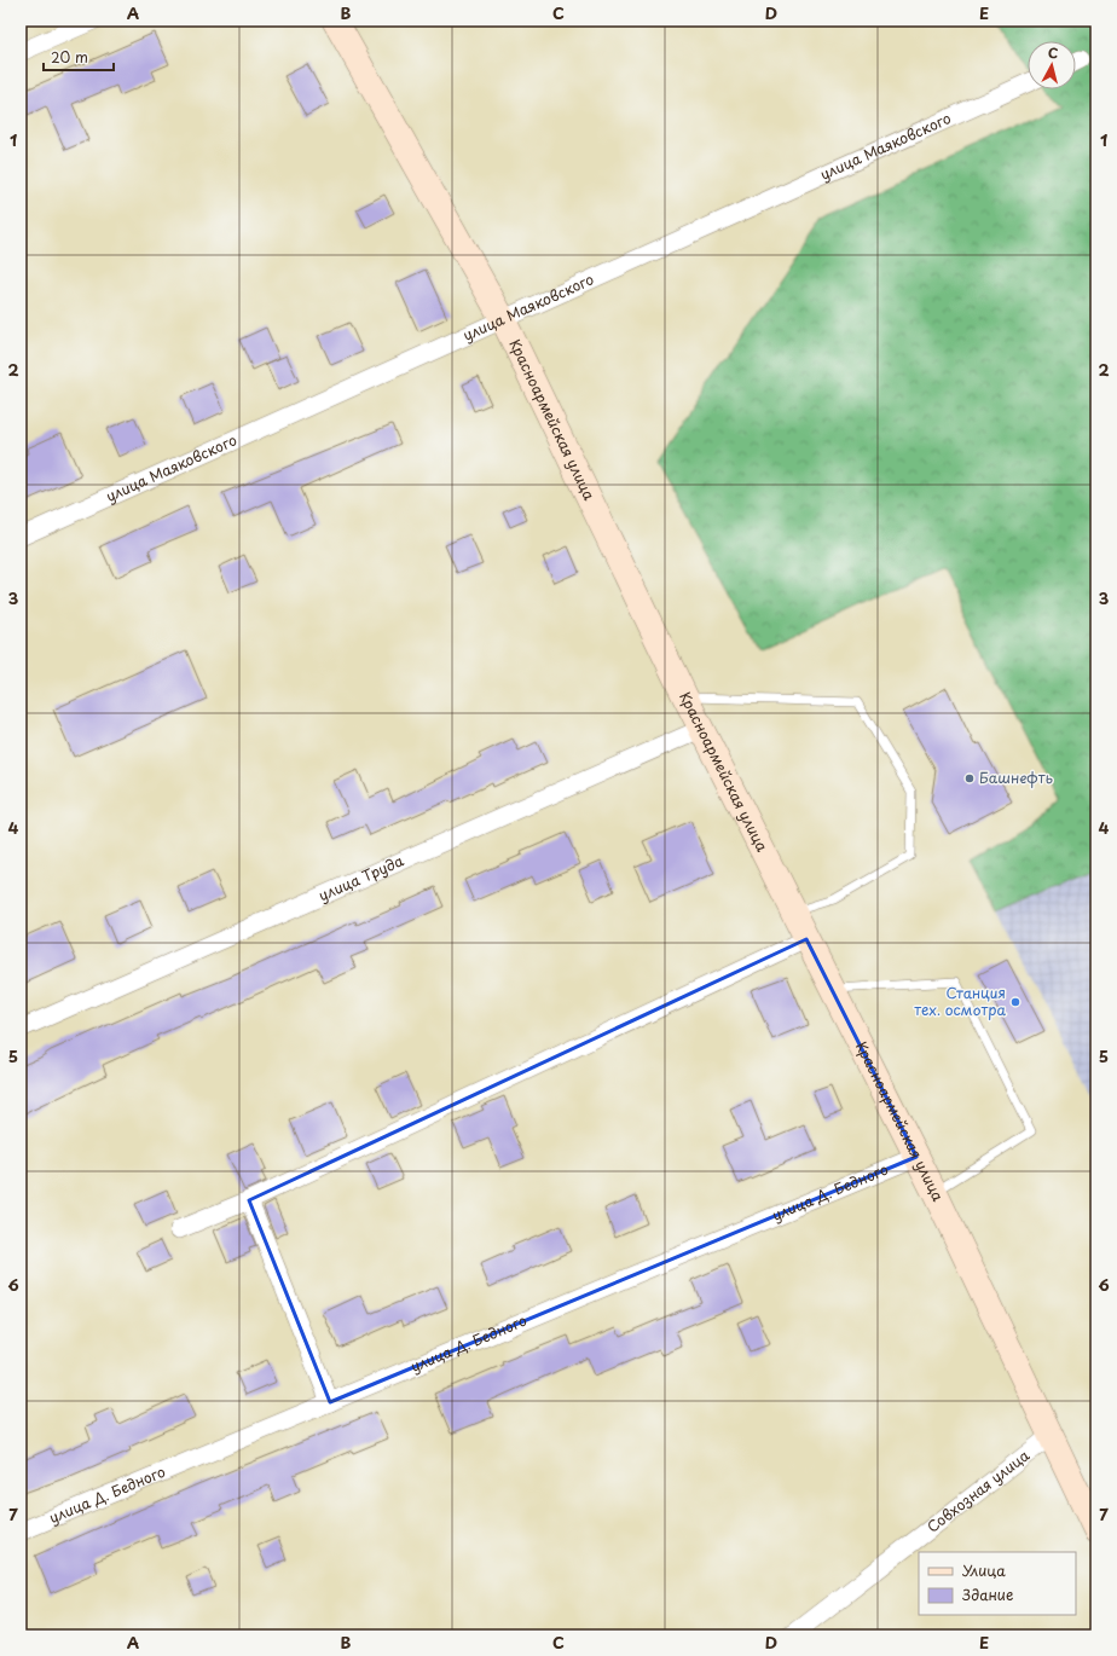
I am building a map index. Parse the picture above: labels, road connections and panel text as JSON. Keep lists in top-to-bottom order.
{
  "streets": {
    "main road": ["Красноармейская улица"],
    "street": [
      "улица Маяковского",
      "улица Труда",
      "улица Д. Бедного",
      "Совхозная улица"
    ]
  },
  "crossings": [
    ["улица Маяковского", "Красноармейская улица"],
    ["Красноармейская улица", "улица Труда"],
    ["Красноармейская улица", "улица Д. Бедного"],
    ["Красноармейская улица", "Совхозная улица"]
  ],
  "places": ["Башнефть", "Станция тех. осмотра"],
  "legend": ["Улица", "Здание"],
  "scale_bar": "20 m",
  "north": "top",
  "grid": {
    "columns": [
      "A",
      "B",
      "C",
      "D",
      "E"
    ],
    "rows": [
      "1",
      "2",
      "3",
      "4",
      "5",
      "6",
      "7"
    ]
  }
}
